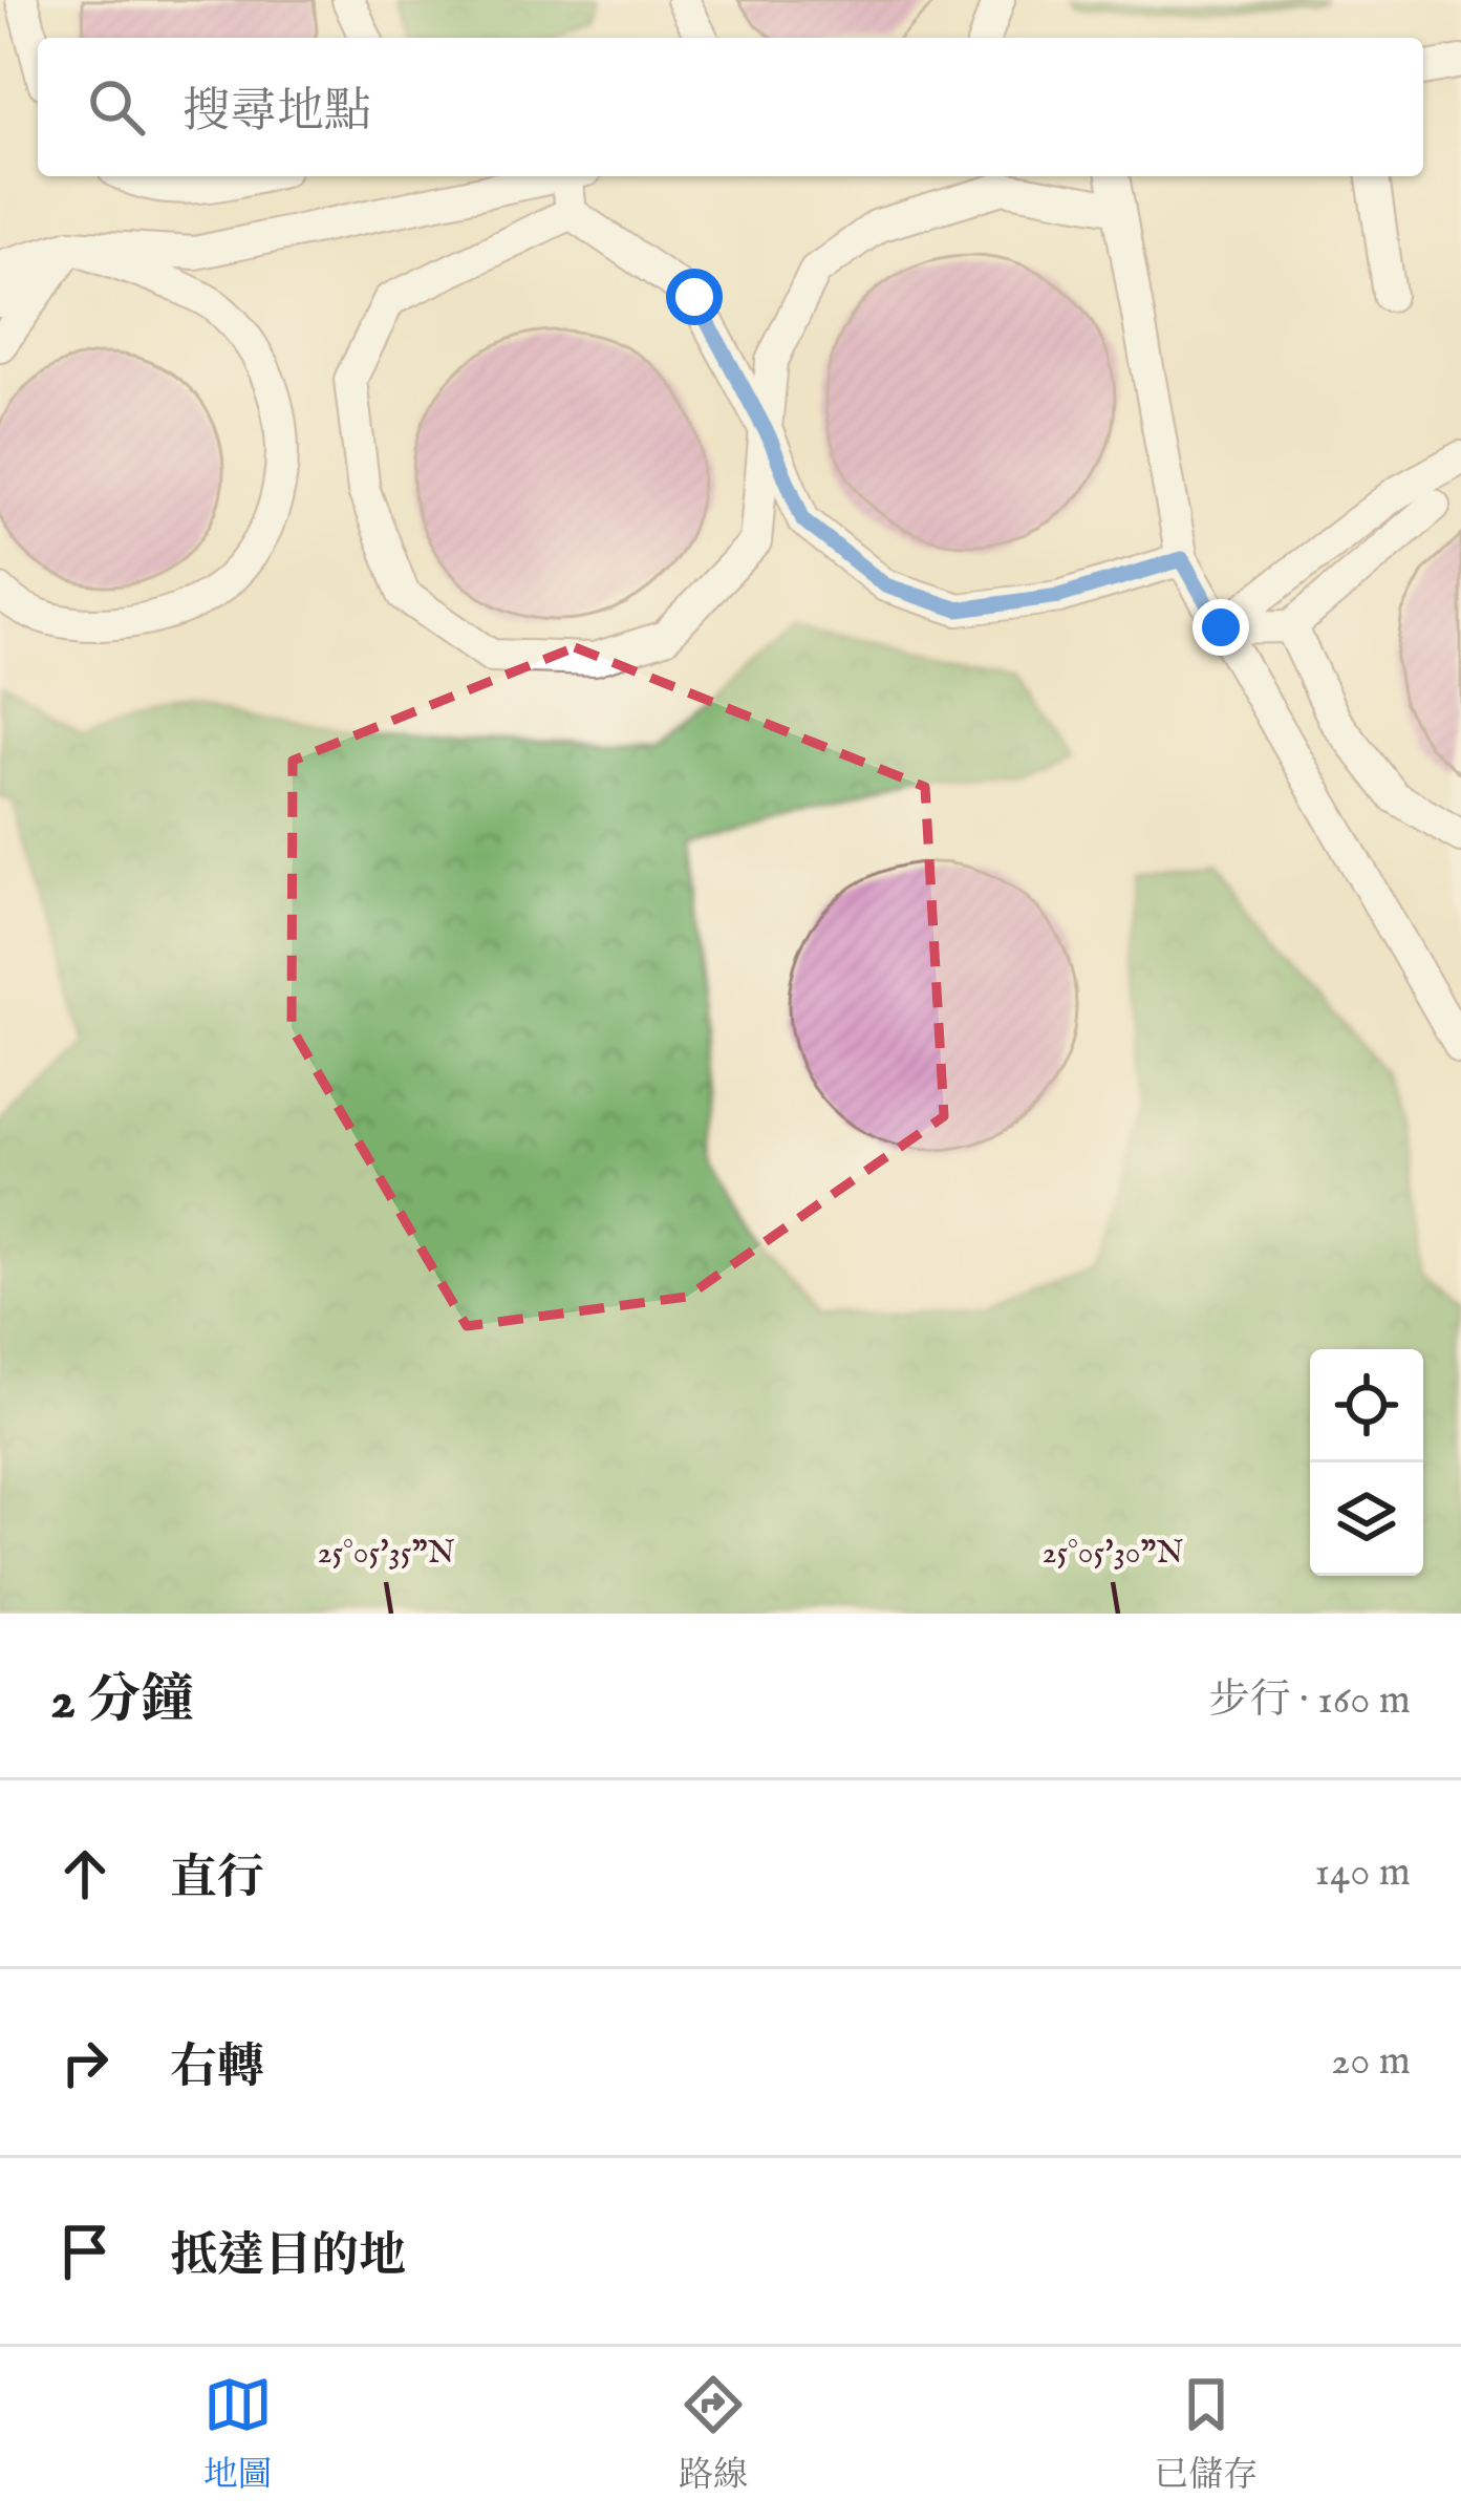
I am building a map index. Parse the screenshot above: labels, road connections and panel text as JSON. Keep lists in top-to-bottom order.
{
  "page": {
    "search": "搜尋地點",
    "heading": ["2 分鐘", "步行 · 160 m"],
    "list": [
      ["直行", "140 m"],
      ["右轉", "20 m"],
      "抵達目的地"
    ],
    "nav": ["地圖", "路線", "已儲存"]
  },
  "coordinates": ["25°05'35\"N", "25°05'30\"N"]
}
